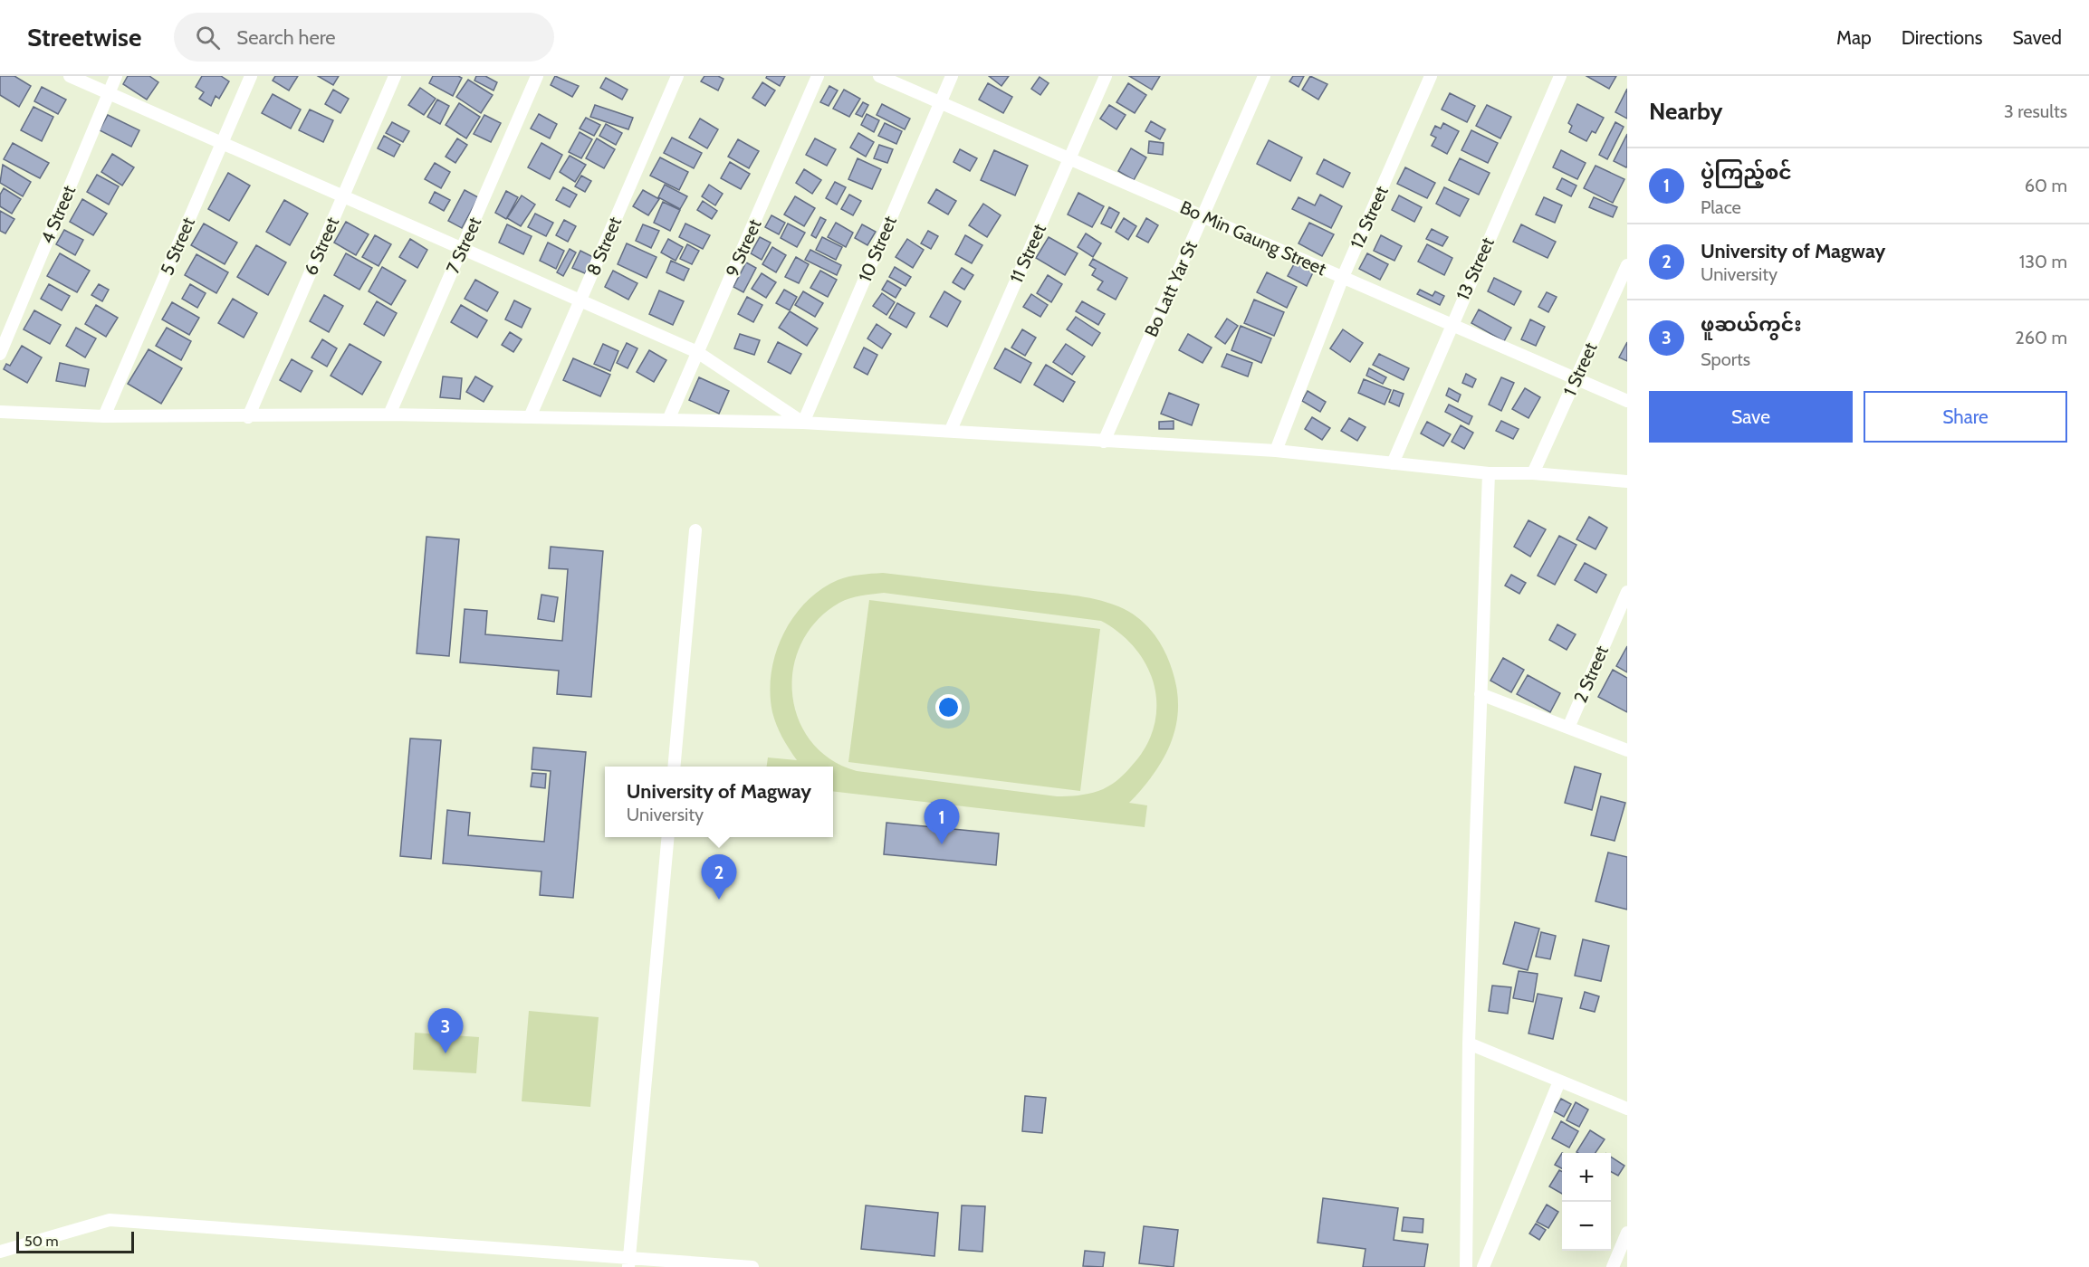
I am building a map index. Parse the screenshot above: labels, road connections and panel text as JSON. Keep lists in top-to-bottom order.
{
  "streets": {
    "street": [
      "4 Street",
      "12 Street",
      "Bo Min Gaung Street",
      "7 Street",
      "5 Street",
      "6 Street",
      "8 Street",
      "9 Street",
      "10 Street",
      "11 Street",
      "13 Street",
      "Bo Latt Yar St",
      "1 Street",
      "2 Street"
    ]
  },
  "crossings": [
    ["12 Street", "Bo Min Gaung Street"],
    ["Bo Min Gaung Street", "10 Street"],
    ["Bo Min Gaung Street", "11 Street"],
    ["Bo Min Gaung Street", "13 Street"],
    ["Bo Min Gaung Street", "Bo Latt Yar St"],
    ["Bo Min Gaung Street", "1 Street"]
  ],
  "scale_bar": "50 m",
  "page": {
    "header": "Streetwise",
    "search": "Search here",
    "nav": ["Map", "Directions", "Saved"],
    "heading": ["Nearby", "3 results"],
    "list": [
      {
        "mark": "1",
        "name": "ပွဲကြည့်စင်",
        "note": "Place",
        "value": "60 m"
      },
      {
        "mark": "2",
        "name": "University of Magway",
        "note": "University",
        "value": "130 m"
      },
      {
        "mark": "3",
        "name": "ဖူဆယ်ကွင်း",
        "note": "Sports",
        "value": "260 m"
      }
    ],
    "buttons": ["Save", "Share"],
    "popup": ["University of Magway", "University"],
    "pins": ["1", "2", "3"],
    "map_buttons": ["+", "−"],
    "scale": "50 m"
  }
}
